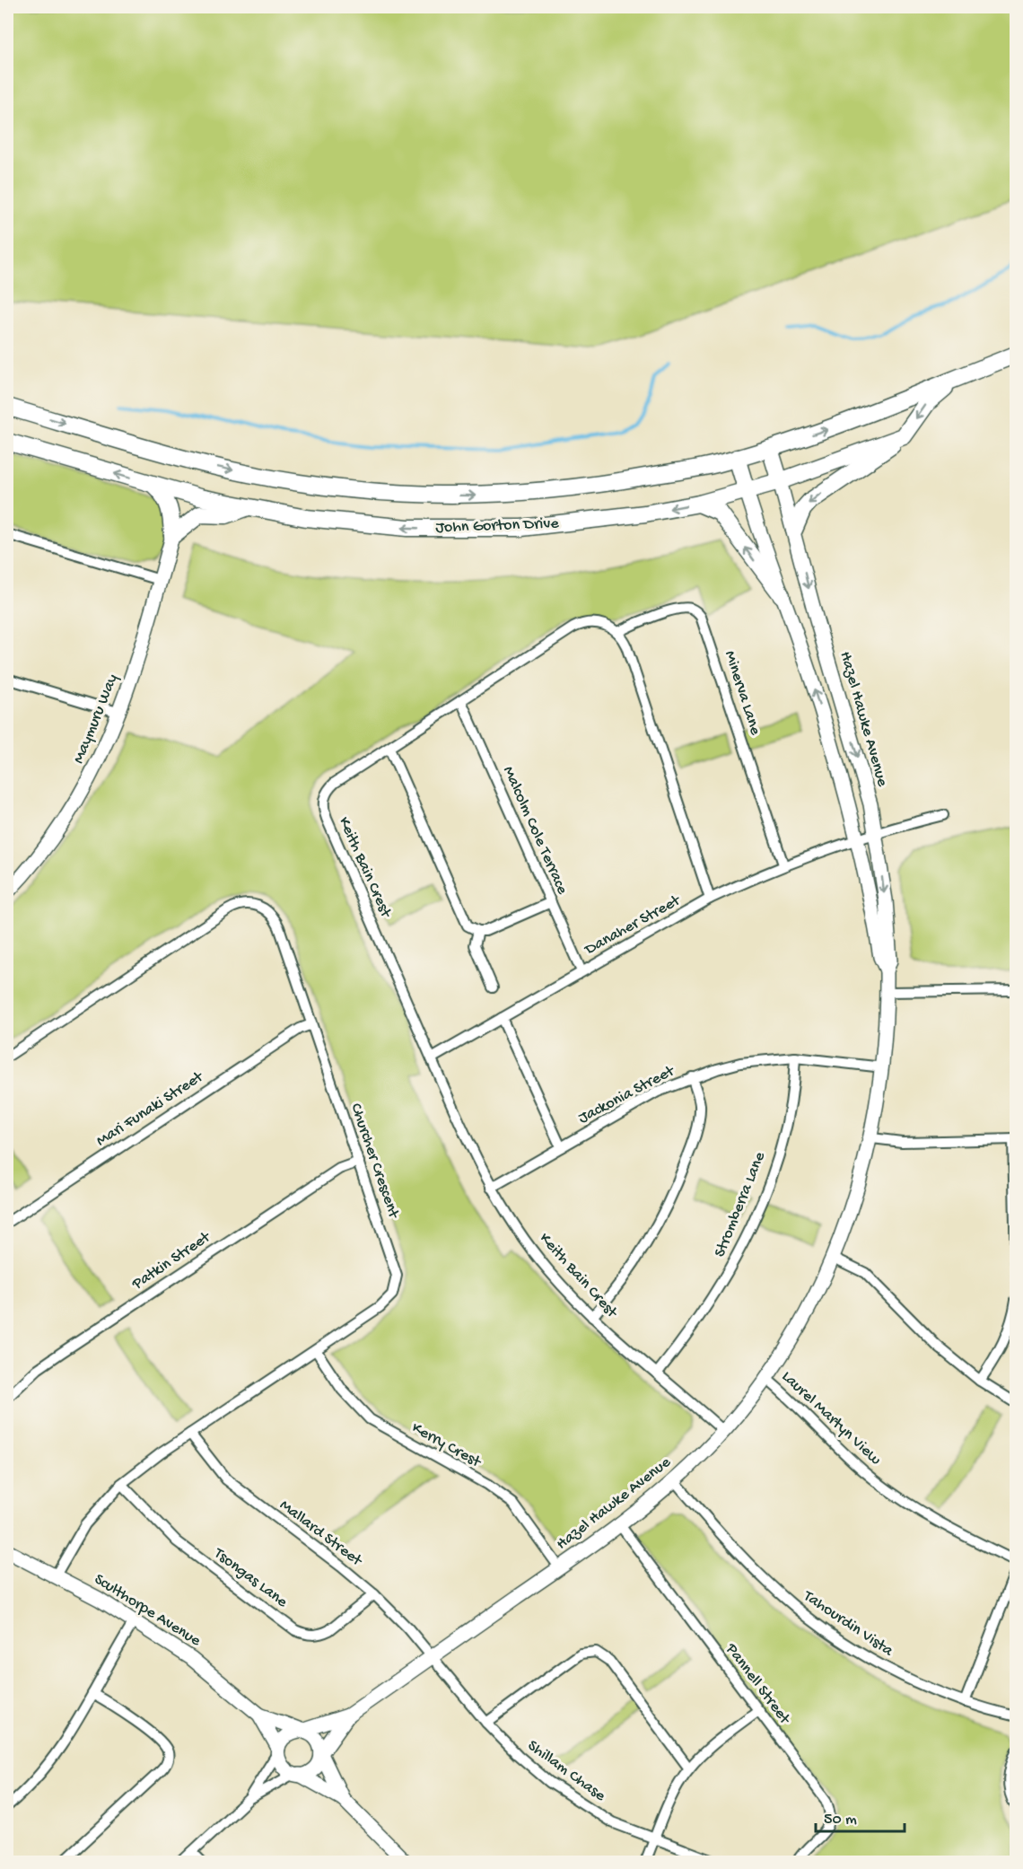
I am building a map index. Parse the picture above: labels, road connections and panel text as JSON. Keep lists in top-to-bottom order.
{
  "streets": {
    "main road": ["John Gorton Drive"],
    "street": [
      "Minerva Lane",
      "Maymuru Way",
      "Hazel Hawke Avenue",
      "Malcolm Cole Terrace",
      "Keith Bain Crest",
      "Danaher Street",
      "Jackonia Street",
      "Mari Funaki Street",
      "Churcher Crescent",
      "Stromberra Lane",
      "Patkin Street",
      "Laurel Martyn View",
      "Kerry Crest",
      "Mallard Street",
      "Tsongas Lane",
      "Sculthorpe Avenue",
      "Tahourdin Vista",
      "Pannell Street",
      "Shillam Chase"
    ]
  },
  "crossings": [
    ["John Gorton Drive", "Hazel Hawke Avenue"],
    ["Minerva Lane", "Keith Bain Crest"],
    ["Minerva Lane", "Danaher Street"],
    ["Hazel Hawke Avenue", "Keith Bain Crest"],
    ["Hazel Hawke Avenue", "Danaher Street"],
    ["Hazel Hawke Avenue", "Jackonia Street"],
    ["Hazel Hawke Avenue", "Laurel Martyn View"],
    ["Hazel Hawke Avenue", "Kerry Crest"],
    ["Hazel Hawke Avenue", "Mallard Street"],
    ["Hazel Hawke Avenue", "Sculthorpe Avenue"],
    ["Hazel Hawke Avenue", "Tahourdin Vista"],
    ["Hazel Hawke Avenue", "Pannell Street"],
    ["Hazel Hawke Avenue", "Shillam Chase"],
    ["Malcolm Cole Terrace", "Keith Bain Crest"],
    ["Malcolm Cole Terrace", "Danaher Street"],
    ["Keith Bain Crest", "Danaher Street"],
    ["Keith Bain Crest", "Jackonia Street"],
    ["Keith Bain Crest", "Stromberra Lane"],
    ["Jackonia Street", "Stromberra Lane"],
    ["Mari Funaki Street", "Churcher Crescent"],
    ["Churcher Crescent", "Patkin Street"],
    ["Churcher Crescent", "Kerry Crest"],
    ["Churcher Crescent", "Mallard Street"],
    ["Churcher Crescent", "Tsongas Lane"],
    ["Churcher Crescent", "Sculthorpe Avenue"],
    ["Mallard Street", "Tsongas Lane"],
    ["Mallard Street", "Shillam Chase"]
  ],
  "scale_bar": "50 m"
}
